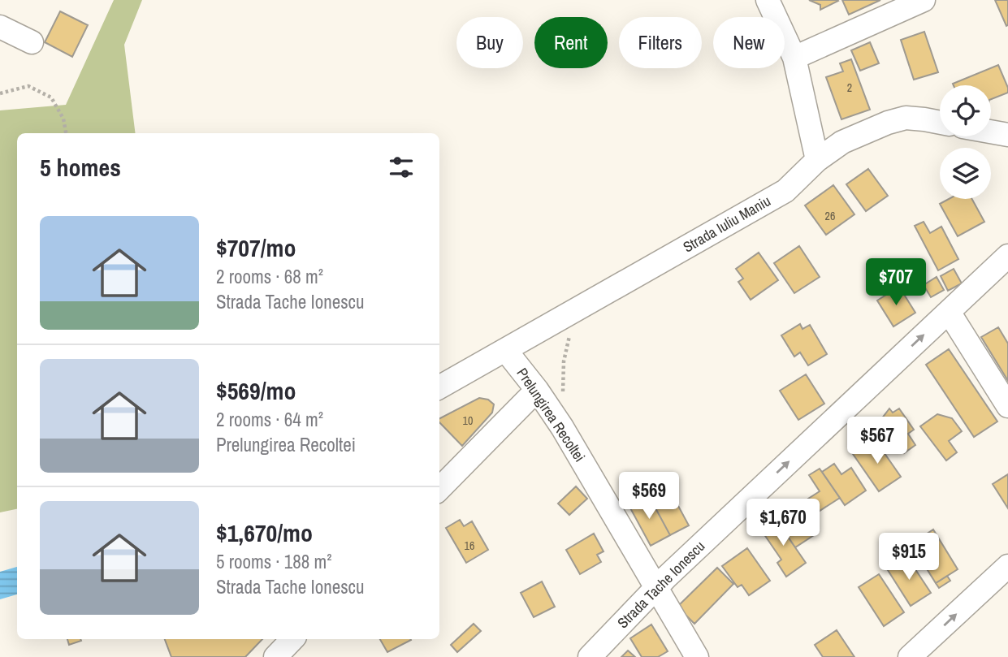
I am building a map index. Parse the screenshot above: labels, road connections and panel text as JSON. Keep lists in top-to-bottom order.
{
  "streets": {
    "street": ["Strada Iuliu Maniu", "Prelungirea Recoltei", "Strada Tache Ionescu"]
  },
  "crossings": [
    ["Strada Iuliu Maniu", "Prelungirea Recoltei"],
    ["Prelungirea Recoltei", "Strada Tache Ionescu"]
  ],
  "one_way": ["Strada Tache Ionescu"],
  "house_numbers": [
    "2",
    "26",
    "10",
    "16"
  ],
  "page": {
    "chip": [
      "Buy",
      "Rent",
      "Filters",
      "New"
    ],
    "heading": "5 homes",
    "list": [
      {
        "name": "$707/mo",
        "note": "2 rooms · 68 m² · Strada Tache Ionescu"
      },
      {
        "name": "$569/mo",
        "note": "2 rooms · 64 m² · Prelungirea Recoltei"
      },
      {
        "name": "$1,670/mo",
        "note": "5 rooms · 188 m² · Strada Tache Ionescu"
      }
    ],
    "price": [
      "$707",
      "$567",
      "$569",
      "$1,670",
      "$915"
    ]
  }
}
